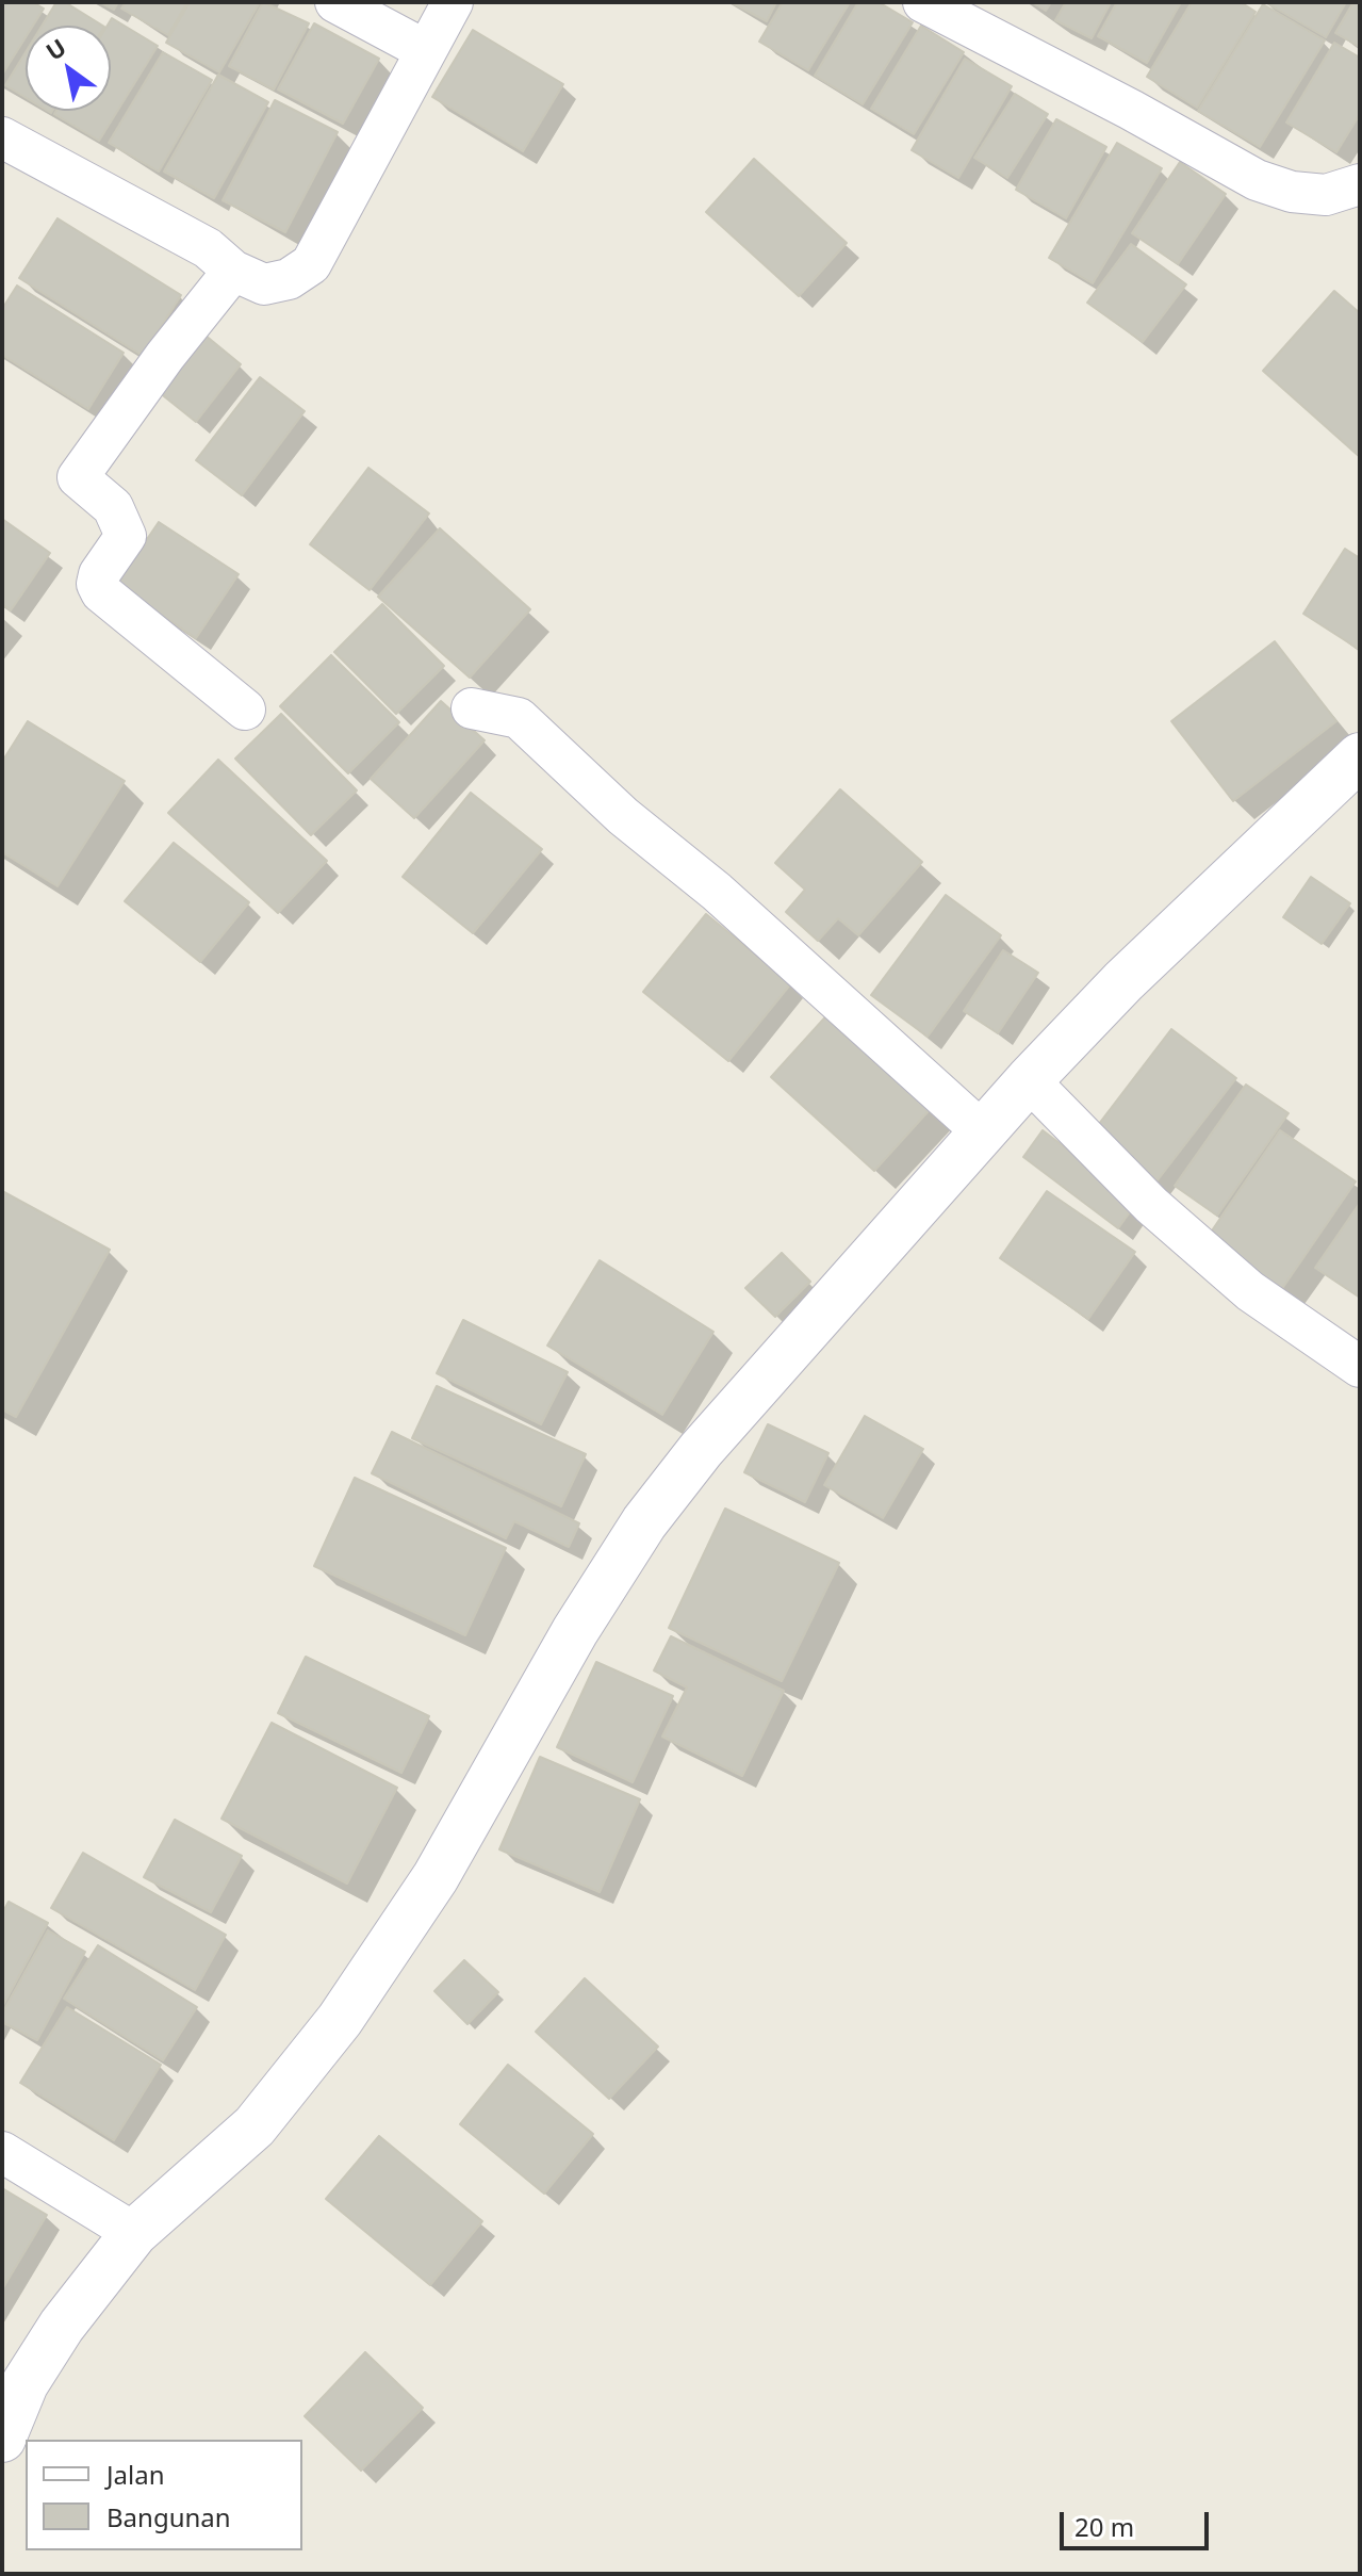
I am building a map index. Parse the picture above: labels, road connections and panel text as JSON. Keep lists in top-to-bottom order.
{
  "legend": ["Jalan", "Bangunan"],
  "scale_bar": "20 m",
  "north": "top left"
}
